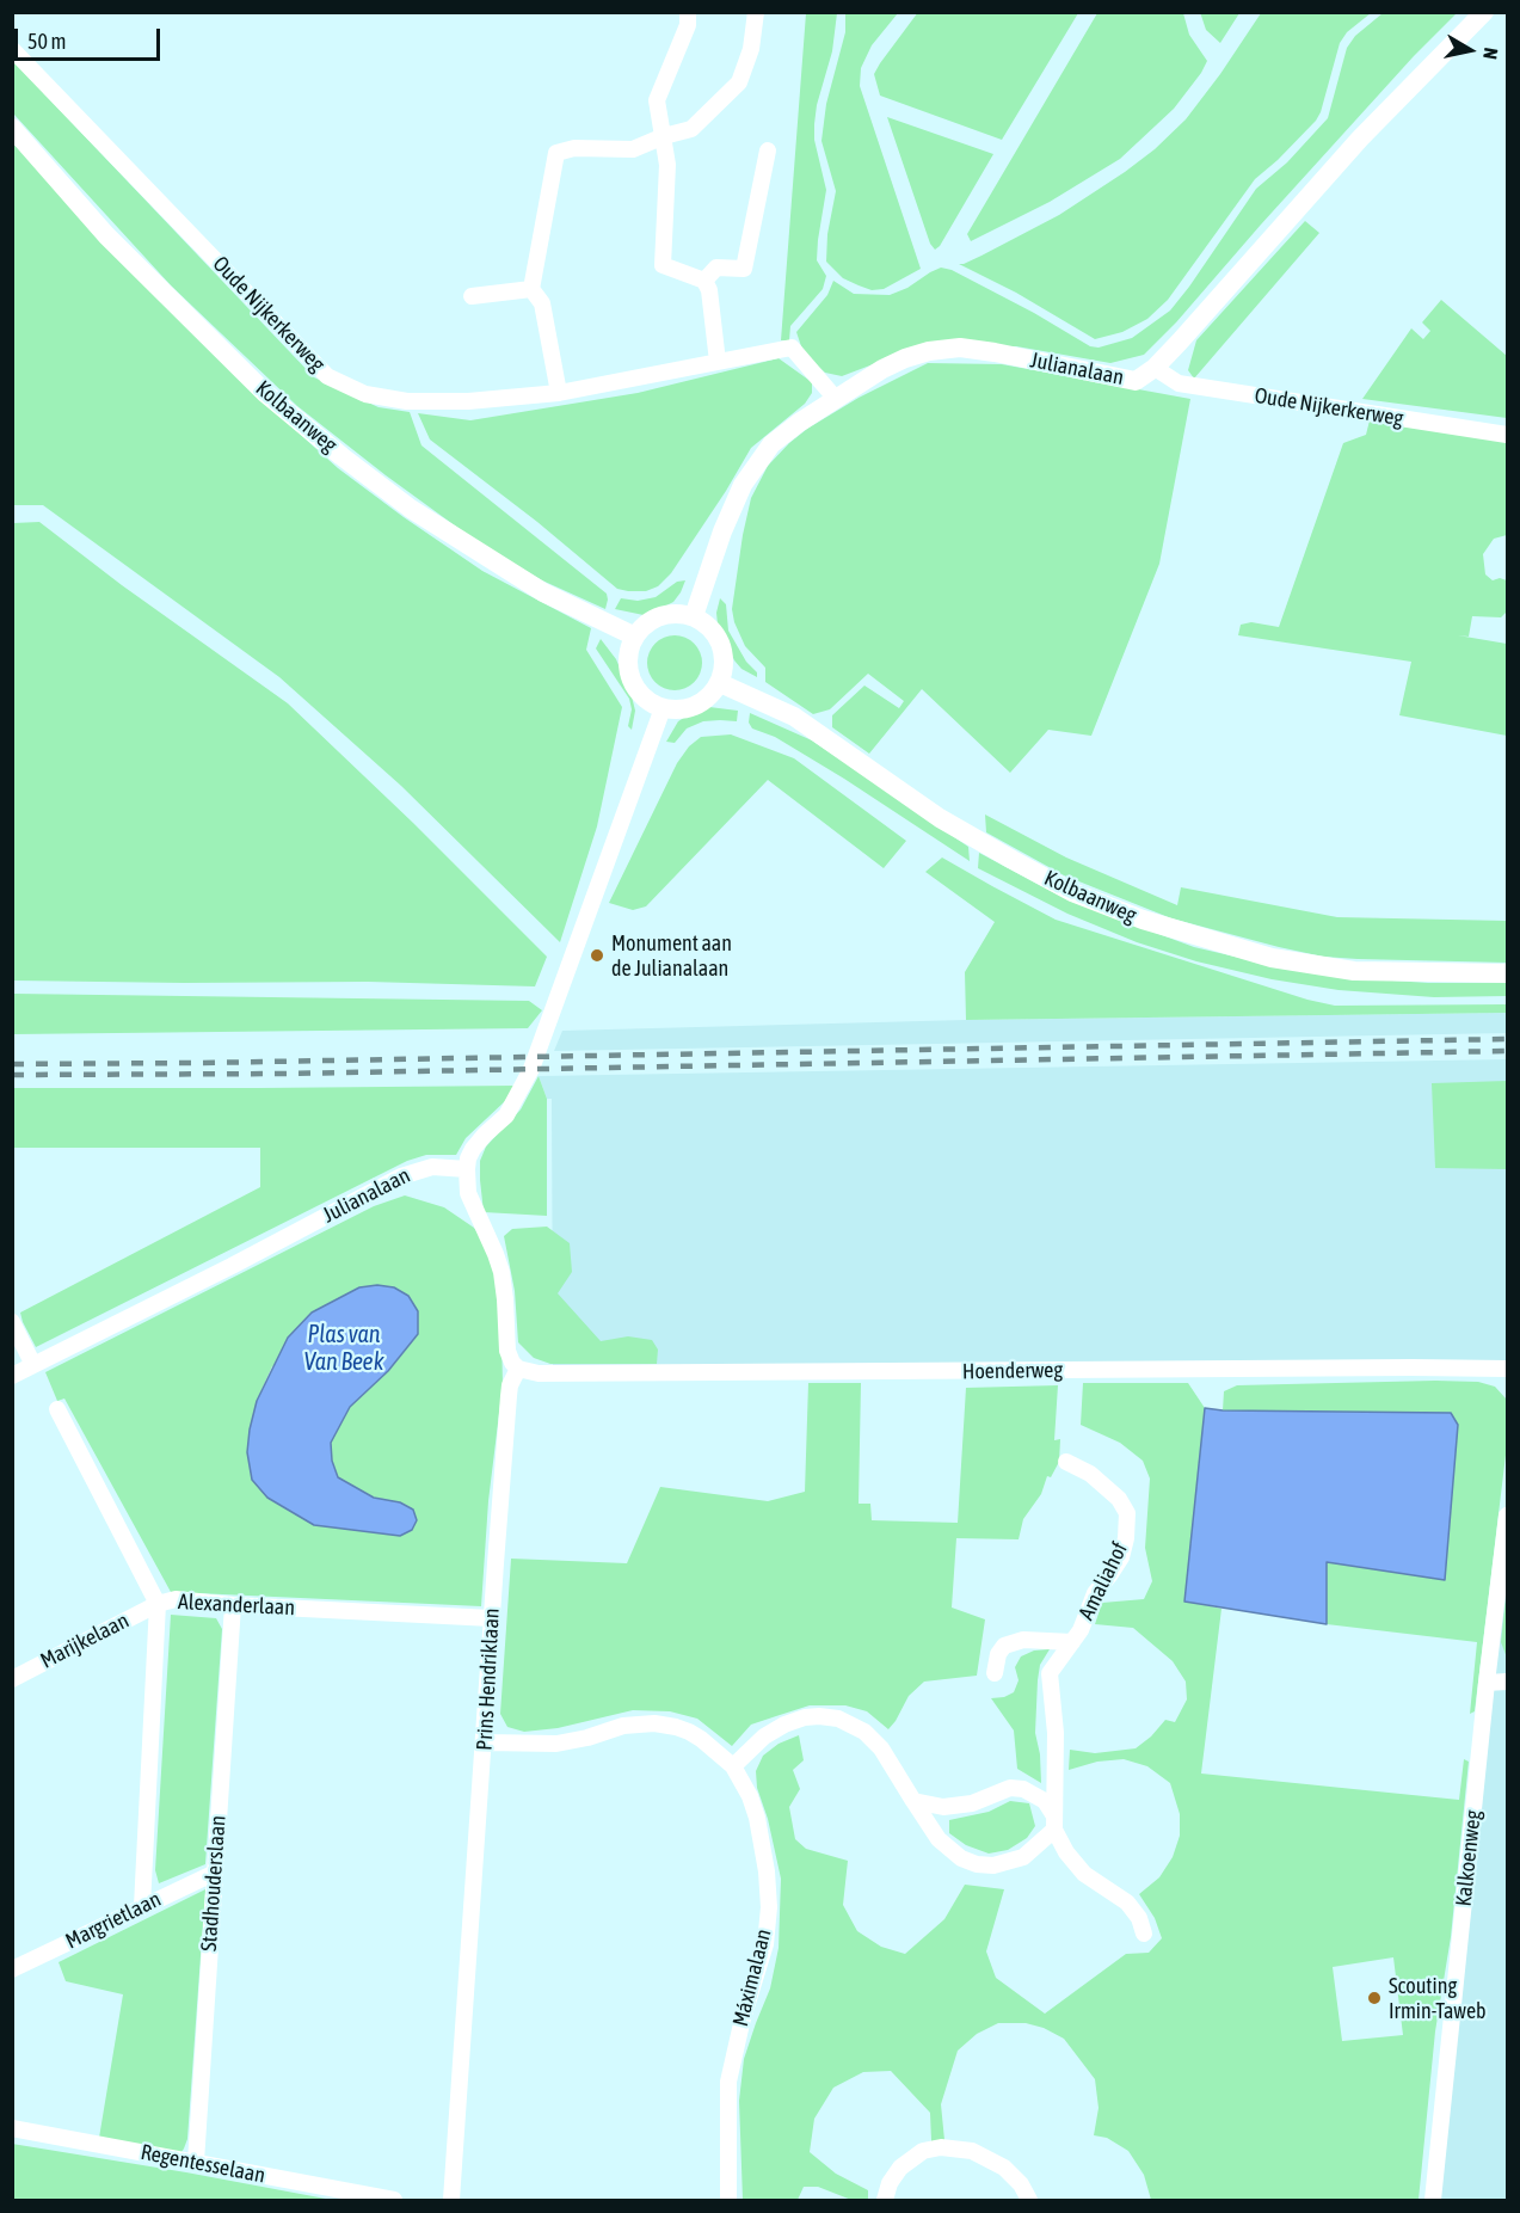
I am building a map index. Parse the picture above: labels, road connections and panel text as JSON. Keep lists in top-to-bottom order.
{
  "streets": {
    "street": [
      "Oude Nijkerkerweg",
      "Julianalaan",
      "Kolbaanweg",
      "Hoenderweg",
      "Amaliahof",
      "Alexanderlaan",
      "Marijkelaan",
      "Prins Hendriklaan",
      "Kalkoenweg",
      "Stadhouderslaan",
      "Margrietlaan",
      "Máximalaan",
      "Regentesselaan"
    ]
  },
  "crossings": [
    ["Oude Nijkerkerweg", "Julianalaan"],
    ["Julianalaan", "Kolbaanweg"],
    ["Hoenderweg", "Prins Hendriklaan"],
    ["Alexanderlaan", "Marijkelaan"],
    ["Alexanderlaan", "Prins Hendriklaan"],
    ["Alexanderlaan", "Stadhouderslaan"],
    ["Prins Hendriklaan", "Máximalaan"],
    ["Stadhouderslaan", "Margrietlaan"],
    ["Stadhouderslaan", "Regentesselaan"]
  ],
  "water": ["Plas van Van Beek"],
  "places": ["Monument aan de Julianalaan", "Scouting Irmin-Taweb"],
  "scale_bar": "50 m",
  "north": "right"
}
